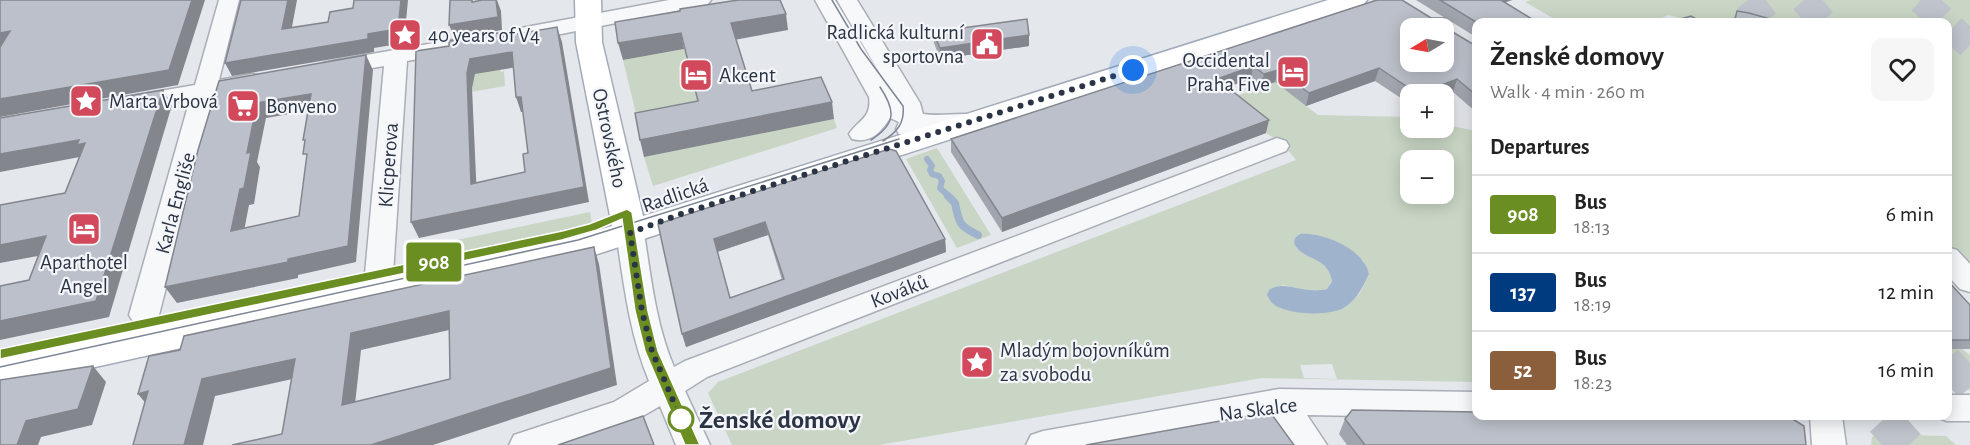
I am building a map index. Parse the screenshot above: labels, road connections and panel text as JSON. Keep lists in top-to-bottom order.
{
  "streets": {
    "main road": ["Ostrovského", "Radlická"],
    "street": [
      "Klicperova",
      "Karla Engliše",
      "Kováků",
      "Na Skalce"
    ]
  },
  "crossings": [
    ["Ostrovského", "Radlická"],
    ["Ostrovského", "Kováků"],
    ["Klicperova", "Radlická"]
  ],
  "places": {
    "place": ["40 years of V4", "Marta Vrbová", "Mladým bojovníkům za svobodu"],
    "public building": ["Radlická kulturní sportovna"],
    "hotel": ["Occidental Praha Five", "Akcent", "Aparthotel Angel"],
    "supermarket": ["Bonveno"],
    "other": ["Ženské domovy"]
  },
  "lines": ["bus line 908"],
  "north": "left",
  "page": {
    "on_map": "908",
    "map_buttons": ["+", "−"],
    "heading": [
      ["Ženské domovy", "Walk · 4 min · 260 m"],
      "Departures"
    ],
    "list": [
      {
        "mark": "908",
        "name": "Bus",
        "note": "18:13",
        "value": "6 min"
      },
      {
        "mark": "137",
        "name": "Bus",
        "note": "18:19",
        "value": "12 min"
      },
      {
        "mark": "52",
        "name": "Bus",
        "note": "18:23",
        "value": "16 min"
      }
    ]
  }
}
